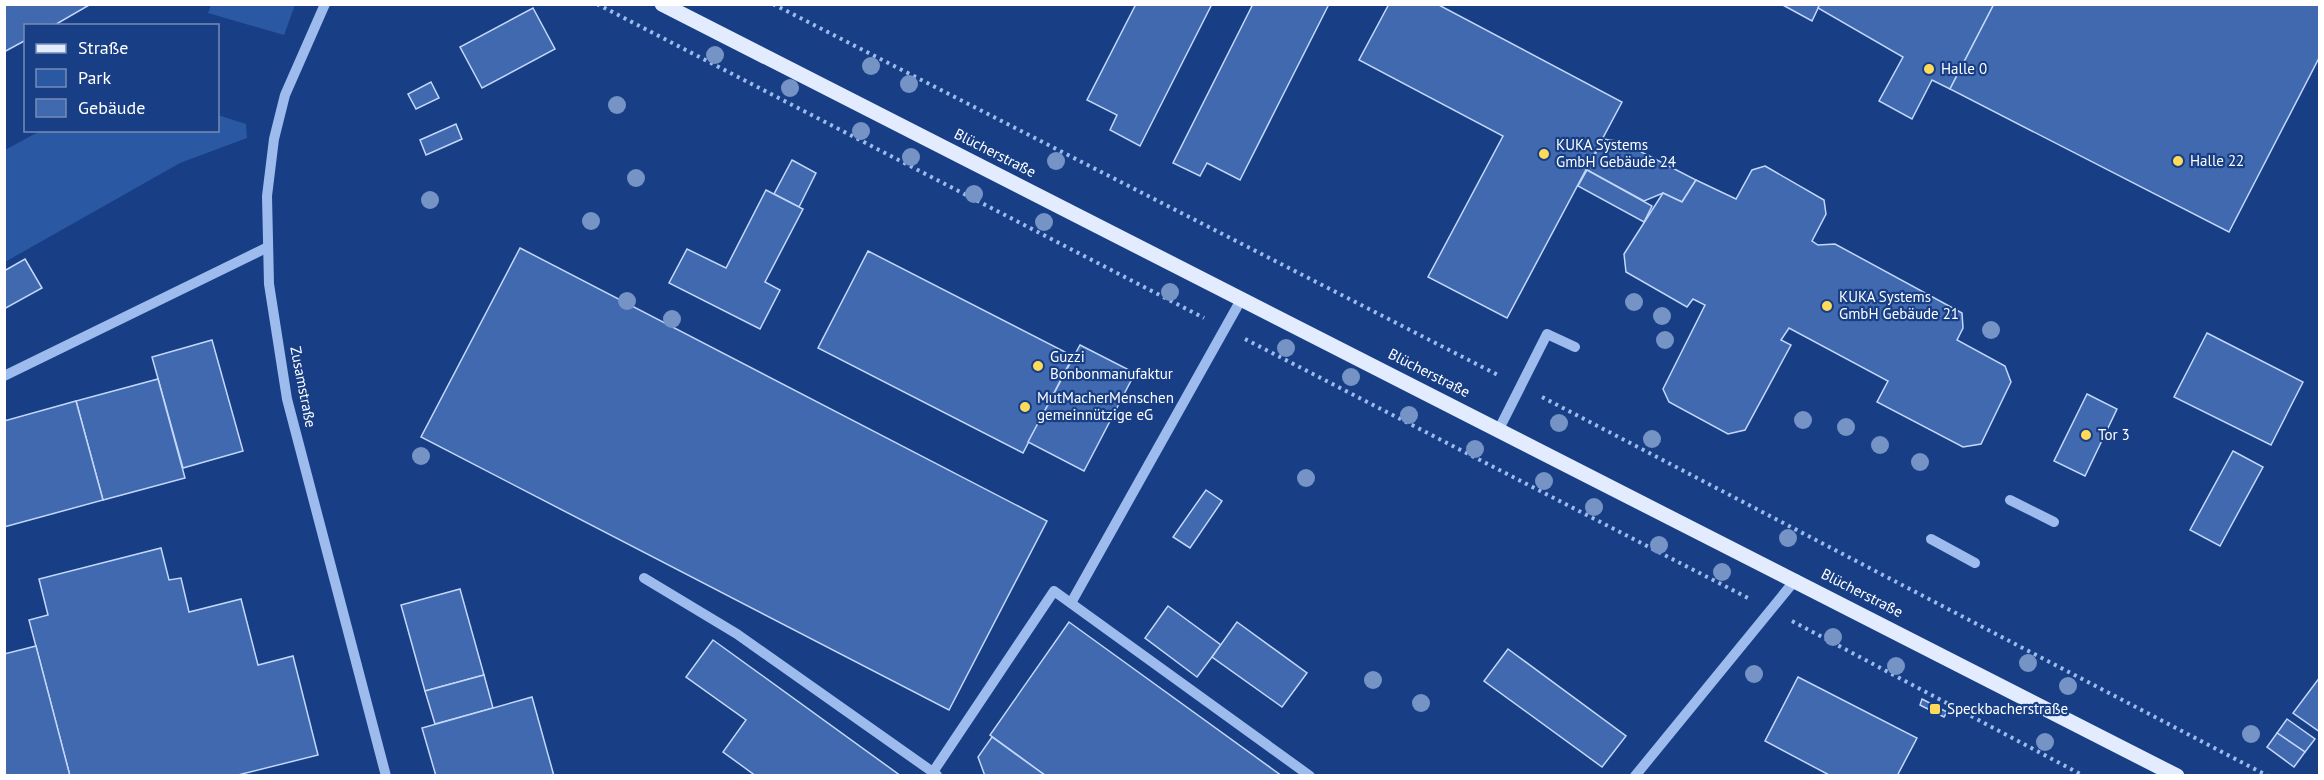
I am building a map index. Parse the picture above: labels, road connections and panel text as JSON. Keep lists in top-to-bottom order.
{
  "streets": {
    "main road": ["Blücherstraße"],
    "street": ["Zusamstraße"]
  },
  "places": {
    "other": [
      "Halle 0",
      "KUKA Systems GmbH Gebäude 24",
      "Halle 22",
      "KUKA Systems GmbH Gebäude 21",
      "Guzzi Bonbonmanufaktur",
      "MutMacherMenschen gemeinnützige eG",
      "Tor 3"
    ],
    "transit": ["Speckbacherstraße"]
  },
  "legend": ["Straße", "Park", "Gebäude"]
}
